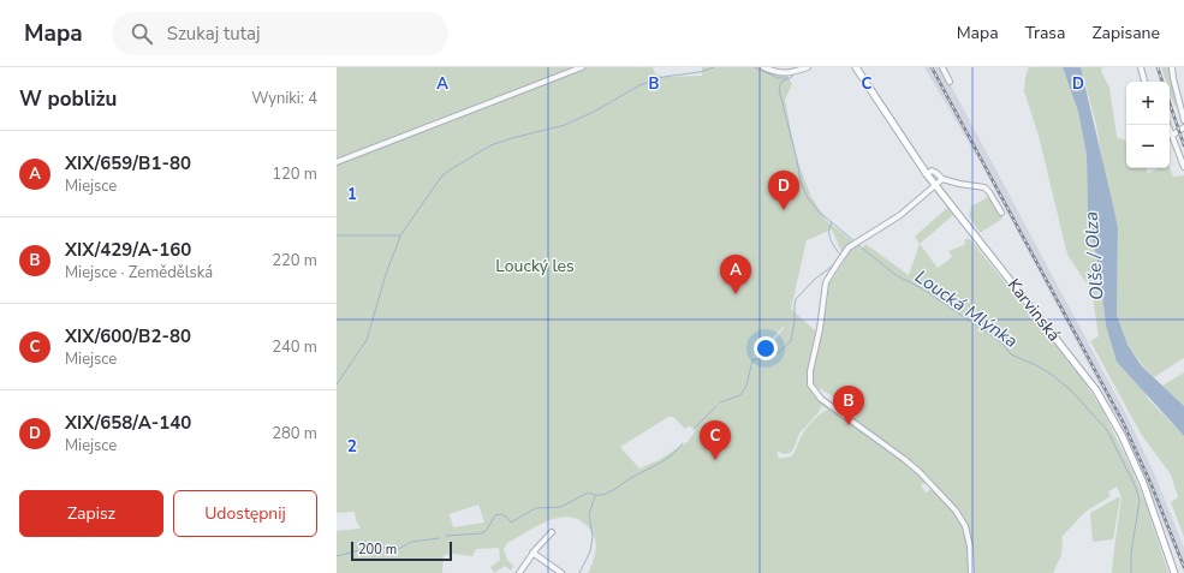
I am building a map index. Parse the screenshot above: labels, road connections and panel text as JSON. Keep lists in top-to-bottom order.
{
  "streets": {
    "main road": ["Karvinská"]
  },
  "water": ["Olše / Olza", "Loucká Mlýnka"],
  "parks": ["Loucký les"],
  "scale_bar": "200 m",
  "page": {
    "header": "Mapa",
    "search": "Szukaj tutaj",
    "nav": ["Mapa", "Trasa", "Zapisane"],
    "heading": ["W pobliżu", "Wyniki: 4"],
    "map_buttons": ["+", "−"],
    "list": [
      {
        "mark": "A",
        "name": "XIX/659/B1-80",
        "note": "Miejsce",
        "value": "120 m"
      },
      {
        "mark": "B",
        "name": "XIX/429/A-160",
        "note": "Miejsce · Zemědělská",
        "value": "220 m"
      },
      {
        "mark": "C",
        "name": "XIX/600/B2-80",
        "note": "Miejsce",
        "value": "240 m"
      },
      {
        "mark": "D",
        "name": "XIX/658/A-140",
        "note": "Miejsce",
        "value": "280 m"
      }
    ],
    "pins": [
      "D",
      "A",
      "B",
      "C"
    ],
    "buttons": ["Zapisz", "Udostępnij"],
    "scale": "200 m"
  },
  "grid": {
    "columns": [
      "A",
      "B",
      "C",
      "D"
    ],
    "rows": ["1", "2"]
  }
}
